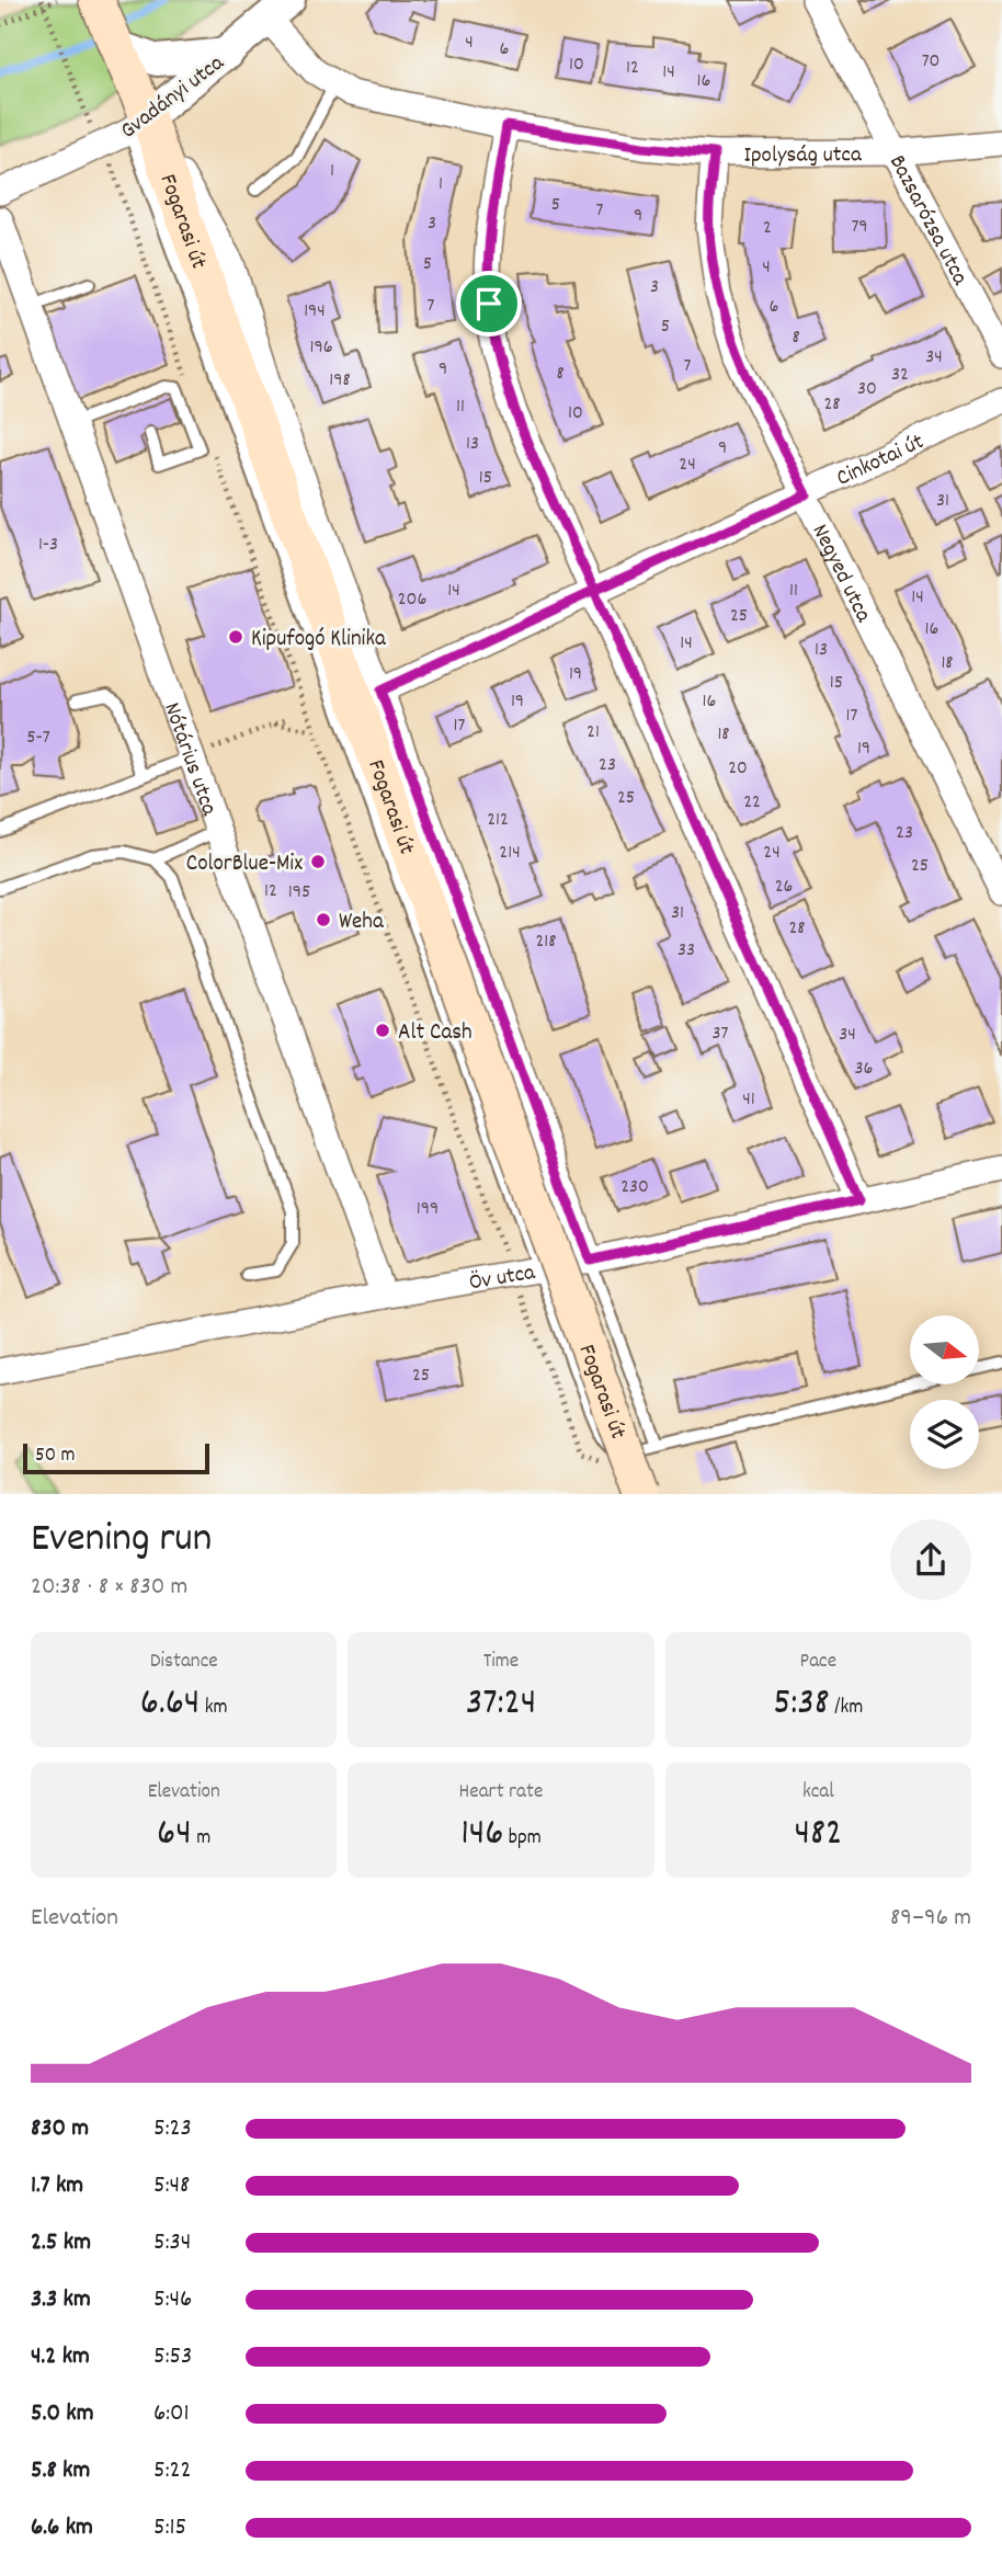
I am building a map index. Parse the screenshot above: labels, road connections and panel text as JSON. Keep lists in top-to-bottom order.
{
  "streets": {
    "main road": ["Fogarasi út"],
    "street": [
      "Gvadányi utca",
      "Ipolyság utca",
      "Bazsarózsa utca",
      "Cinkotai út",
      "Negyed utca",
      "Nótárius utca",
      "Öv utca"
    ]
  },
  "crossings": [
    ["Gvadányi utca", "Ipolyság utca"],
    ["Gvadányi utca", "Fogarasi út"],
    ["Ipolyság utca", "Bazsarózsa utca"],
    ["Ipolyság utca", "Negyed utca"],
    ["Fogarasi út", "Cinkotai út"],
    ["Fogarasi út", "Öv utca"],
    ["Cinkotai út", "Negyed utca"],
    ["Nótárius utca", "Öv utca"]
  ],
  "places": [
    "Kipufogó Klinika",
    "ColorBlue-Mix",
    "Weha",
    "Alt Cash"
  ],
  "house_numbers": [
    "4",
    "6",
    "70",
    "10",
    "12",
    "14",
    "16",
    "1",
    "1",
    "5",
    "7",
    "9",
    "3",
    "79",
    "2",
    "5",
    "4",
    "3",
    "7",
    "6",
    "194",
    "5",
    "8",
    "196",
    "34",
    "7",
    "9",
    "8",
    "32",
    "198",
    "30",
    "28",
    "11",
    "10",
    "13",
    "9",
    "24",
    "15",
    "31",
    "1-3",
    "14",
    "11",
    "14",
    "206",
    "25",
    "16",
    "14",
    "13",
    "18",
    "19",
    "15",
    "19",
    "16",
    "17",
    "17",
    "21",
    "18",
    "5-7",
    "19",
    "23",
    "20",
    "25",
    "22",
    "212",
    "23",
    "214",
    "24",
    "25",
    "26",
    "12",
    "195",
    "31",
    "28",
    "218",
    "33",
    "37",
    "34",
    "36",
    "41",
    "230",
    "199",
    "25"
  ],
  "scale_bar": "50 m",
  "north": "right",
  "page": {
    "scale": "50 m",
    "heading": ["Evening run", "20:38 · 8 × 830 m"],
    "stats": [
      ["Distance", "6.64 km"],
      ["Time", "37:24"],
      ["Pace", "5:38 /km"],
      ["Elevation", "64 m"],
      ["Heart rate", "146 bpm"],
      ["kcal", "482"]
    ],
    "chart": ["Elevation", "89–96 m"],
    "list": [
      {
        "name": "830 m",
        "note": "5:23"
      },
      {
        "name": "1.7 km",
        "note": "5:48"
      },
      {
        "name": "2.5 km",
        "note": "5:34"
      },
      {
        "name": "3.3 km",
        "note": "5:46"
      },
      {
        "name": "4.2 km",
        "note": "5:53"
      },
      {
        "name": "5.0 km",
        "note": "6:01"
      },
      {
        "name": "5.8 km",
        "note": "5:22"
      },
      {
        "name": "6.6 km",
        "note": "5:15"
      }
    ]
  }
}
